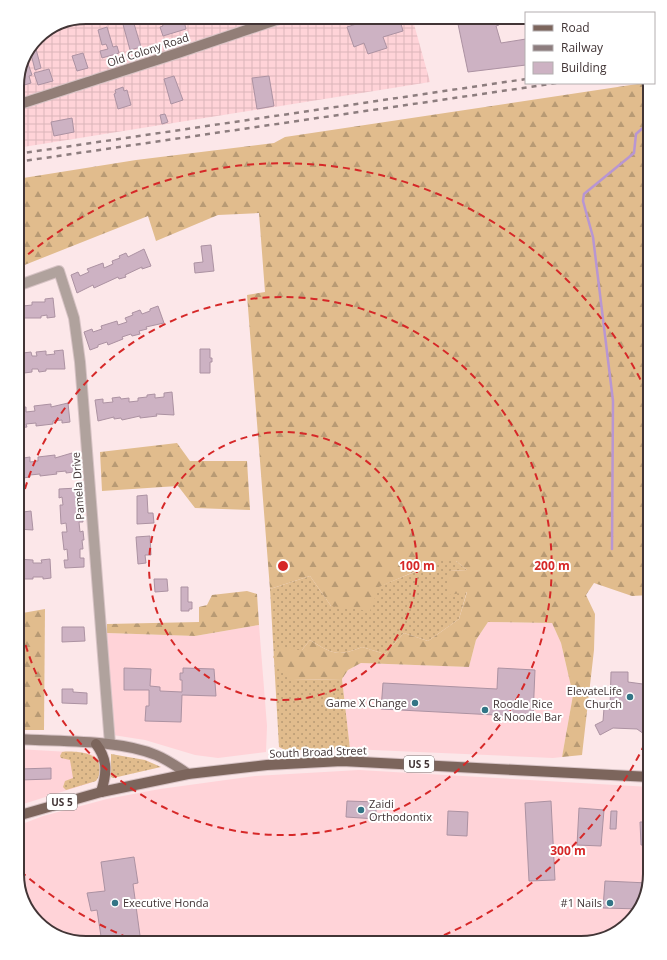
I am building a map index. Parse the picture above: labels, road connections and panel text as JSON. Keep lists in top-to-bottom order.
{
  "streets": {
    "main road": ["Old Colony Road", "South Broad Street", "US 5"],
    "street": ["Pamela Drive"]
  },
  "crossings": [
    ["South Broad Street", "US 5"]
  ],
  "places": [
    "ElevateLife Church",
    "Game X Change",
    "Roodle Rice & Noodle Bar",
    "Zaidi Orthodontix",
    "Executive Honda",
    "#1 Nails"
  ],
  "legend": ["Road", "Railway", "Building"],
  "rings": ["100 m", "200 m", "300 m"]
}
